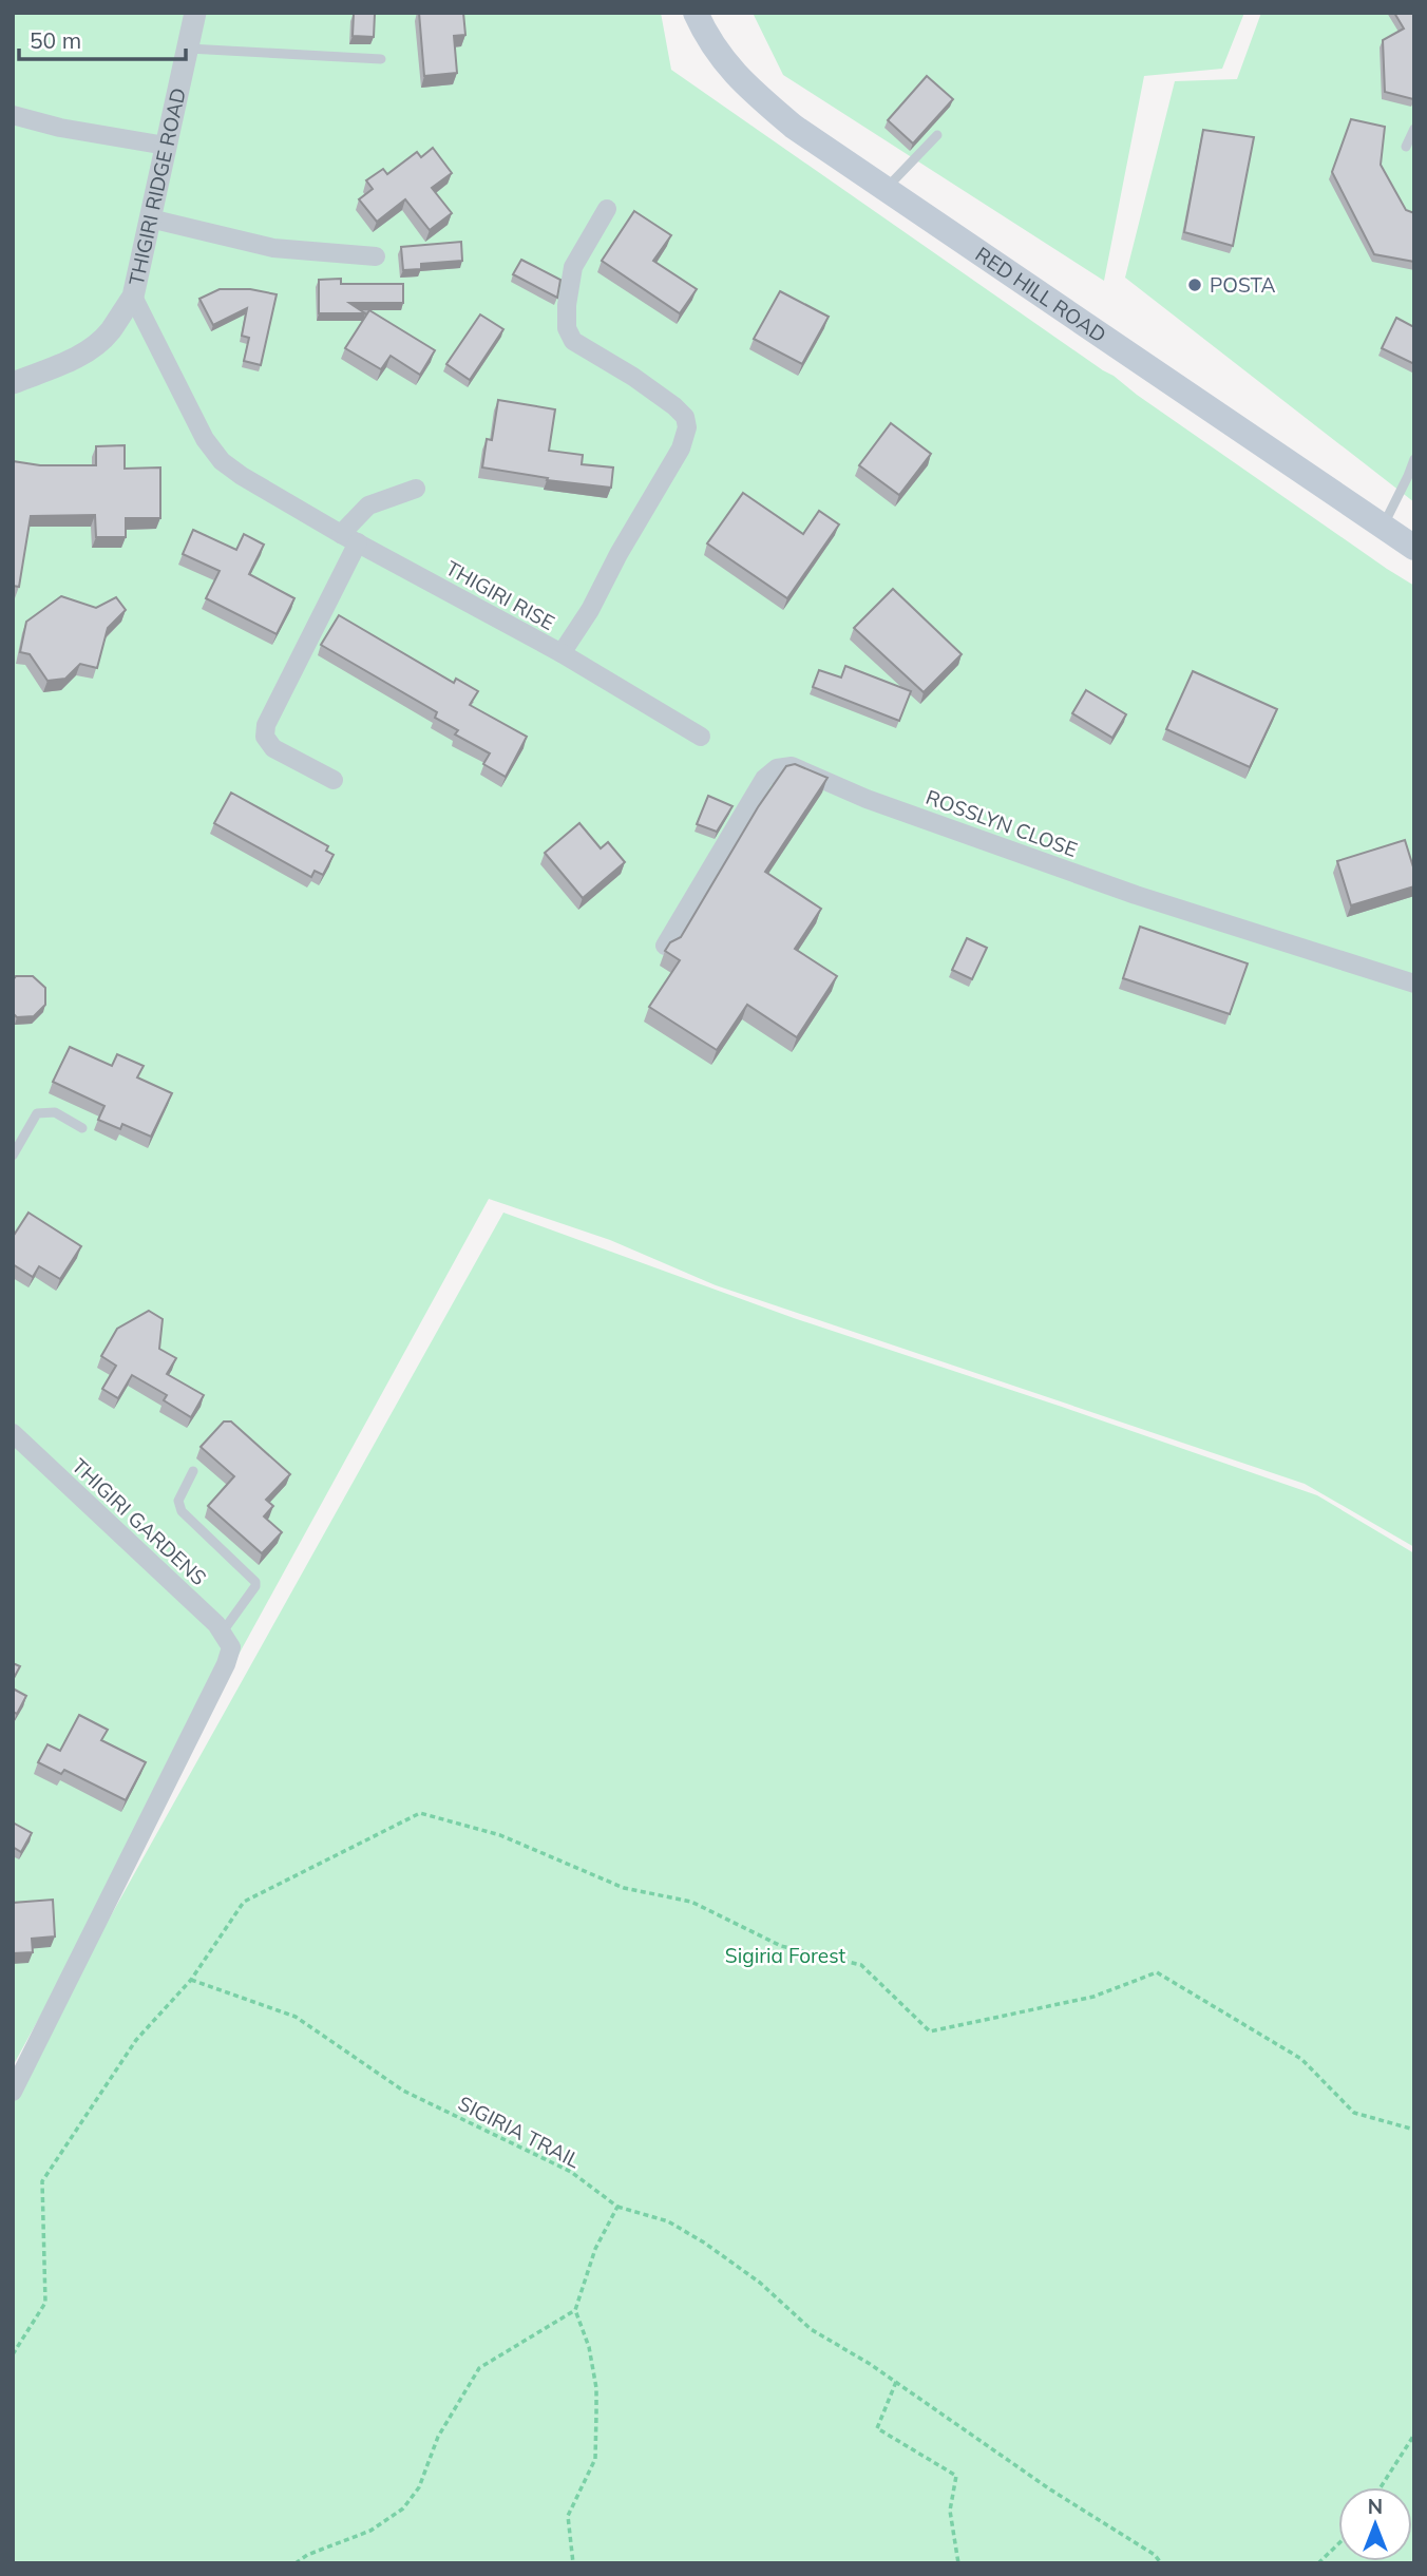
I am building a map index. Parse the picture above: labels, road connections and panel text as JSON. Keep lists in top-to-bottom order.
{
  "streets": {
    "main road": ["RED HILL ROAD"],
    "street": [
      "THIGIRI RIDGE ROAD",
      "THIGIRI RISE",
      "ROSSLYN CLOSE",
      "THIGIRI GARDENS"
    ],
    "path": ["SIGIRIA TRAIL"]
  },
  "crossings": [
    ["THIGIRI RIDGE ROAD", "THIGIRI RISE"]
  ],
  "parks": ["Sigiria Forest"],
  "places": ["POSTA"],
  "scale_bar": "50 m",
  "north": "top"
}
